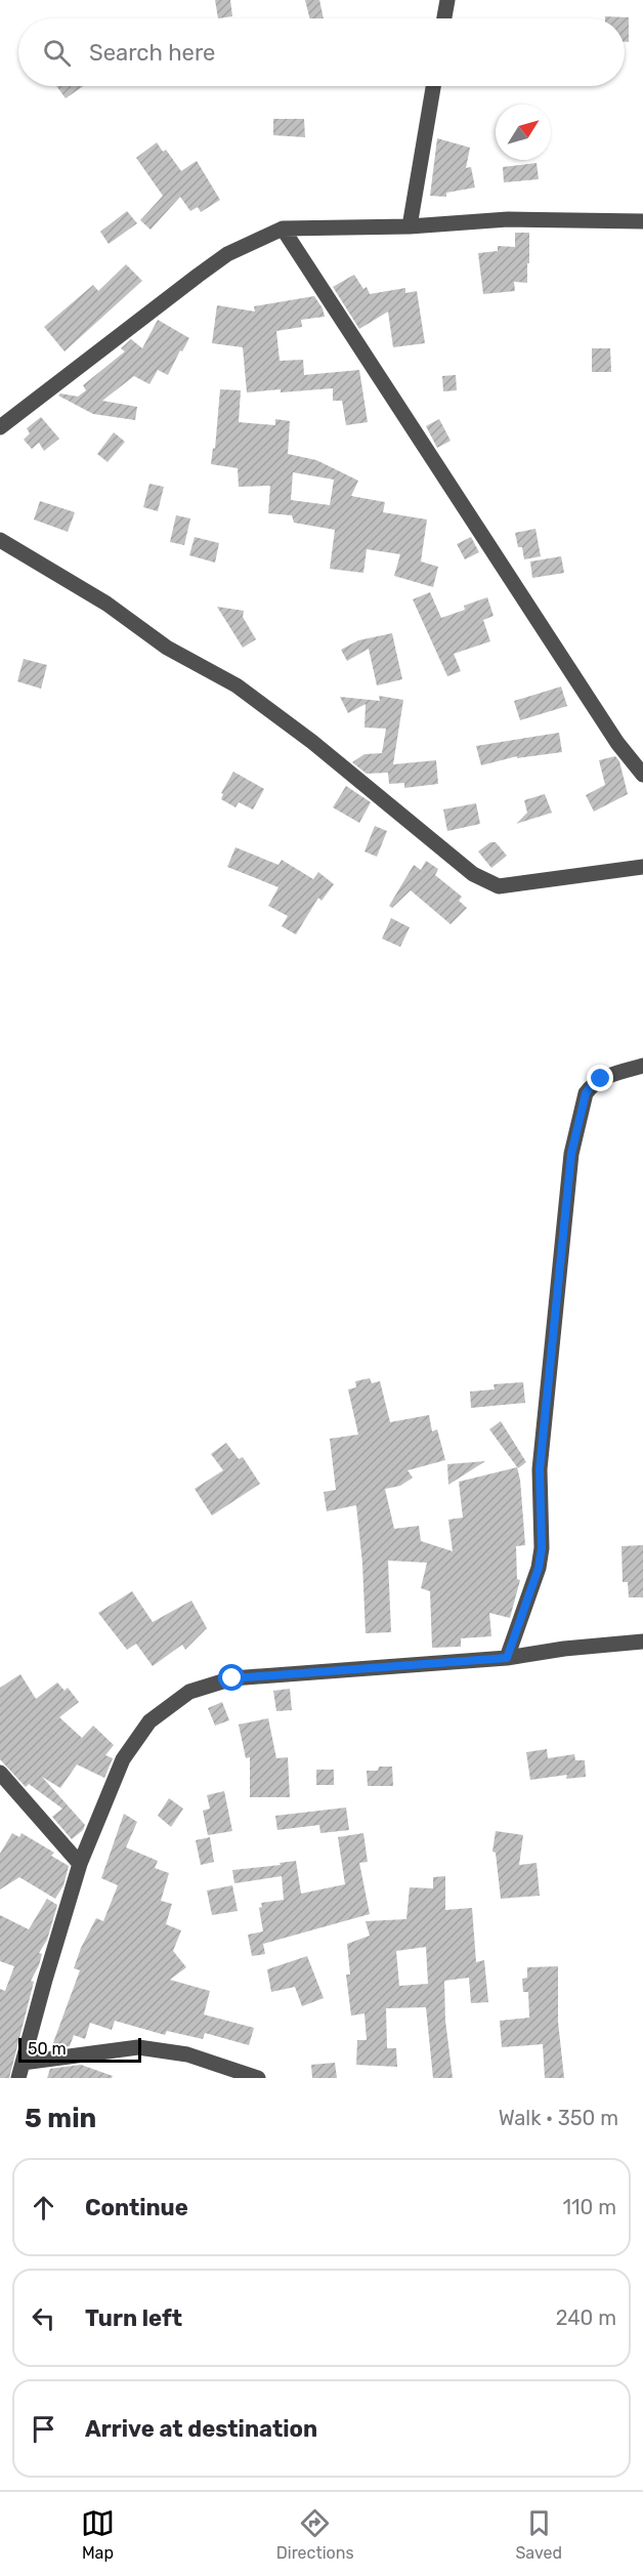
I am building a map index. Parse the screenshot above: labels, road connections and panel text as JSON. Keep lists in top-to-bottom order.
{
  "scale_bar": "50 m",
  "north": "top right",
  "page": {
    "search": "Search here",
    "scale": "50 m",
    "heading": ["5 min", "Walk · 350 m"],
    "list": [
      ["Continue", "110 m"],
      ["Turn left", "240 m"],
      "Arrive at destination"
    ],
    "nav": ["Map", "Directions", "Saved"]
  }
}
